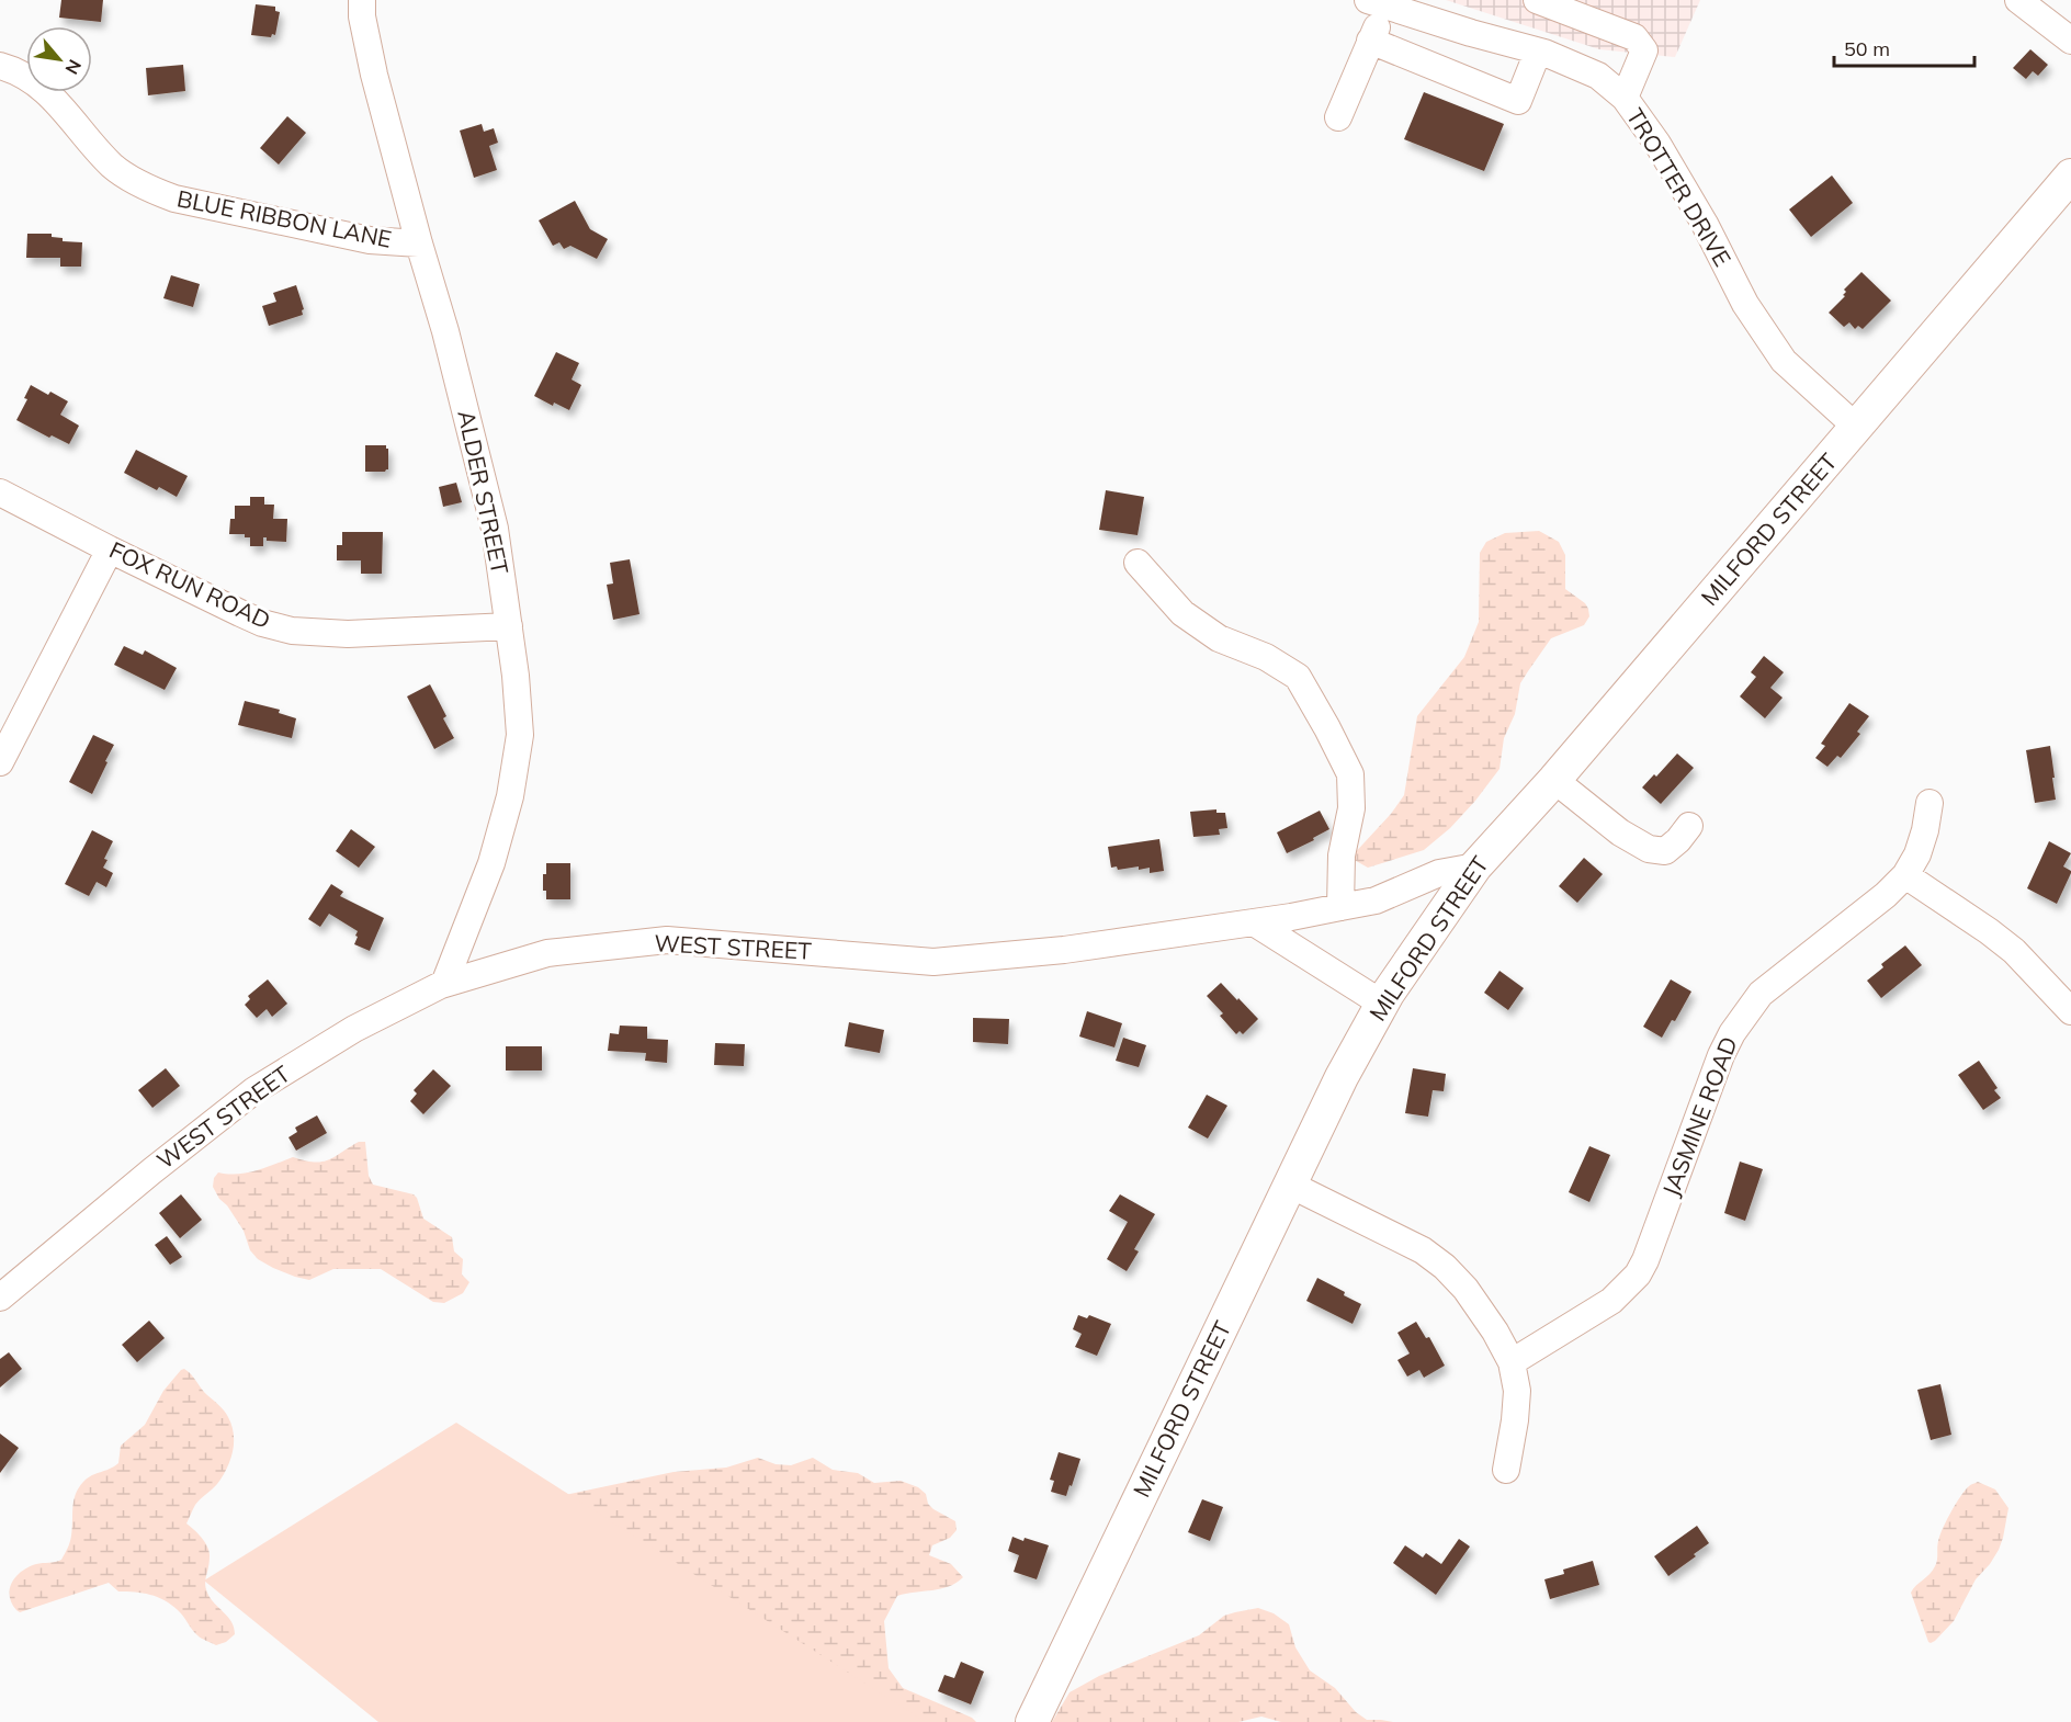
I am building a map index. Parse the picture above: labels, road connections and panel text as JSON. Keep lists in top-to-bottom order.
{
  "streets": {
    "main road": ["MILFORD STREET"],
    "street": [
      "TROTTER DRIVE",
      "BLUE RIBBON LANE",
      "ALDER STREET",
      "FOX RUN ROAD",
      "WEST STREET",
      "JASMINE ROAD"
    ]
  },
  "crossings": [
    ["TROTTER DRIVE", "MILFORD STREET"],
    ["BLUE RIBBON LANE", "ALDER STREET"],
    ["ALDER STREET", "FOX RUN ROAD"],
    ["ALDER STREET", "WEST STREET"],
    ["MILFORD STREET", "WEST STREET"]
  ],
  "scale_bar": "50 m",
  "north": "bottom right"
}
